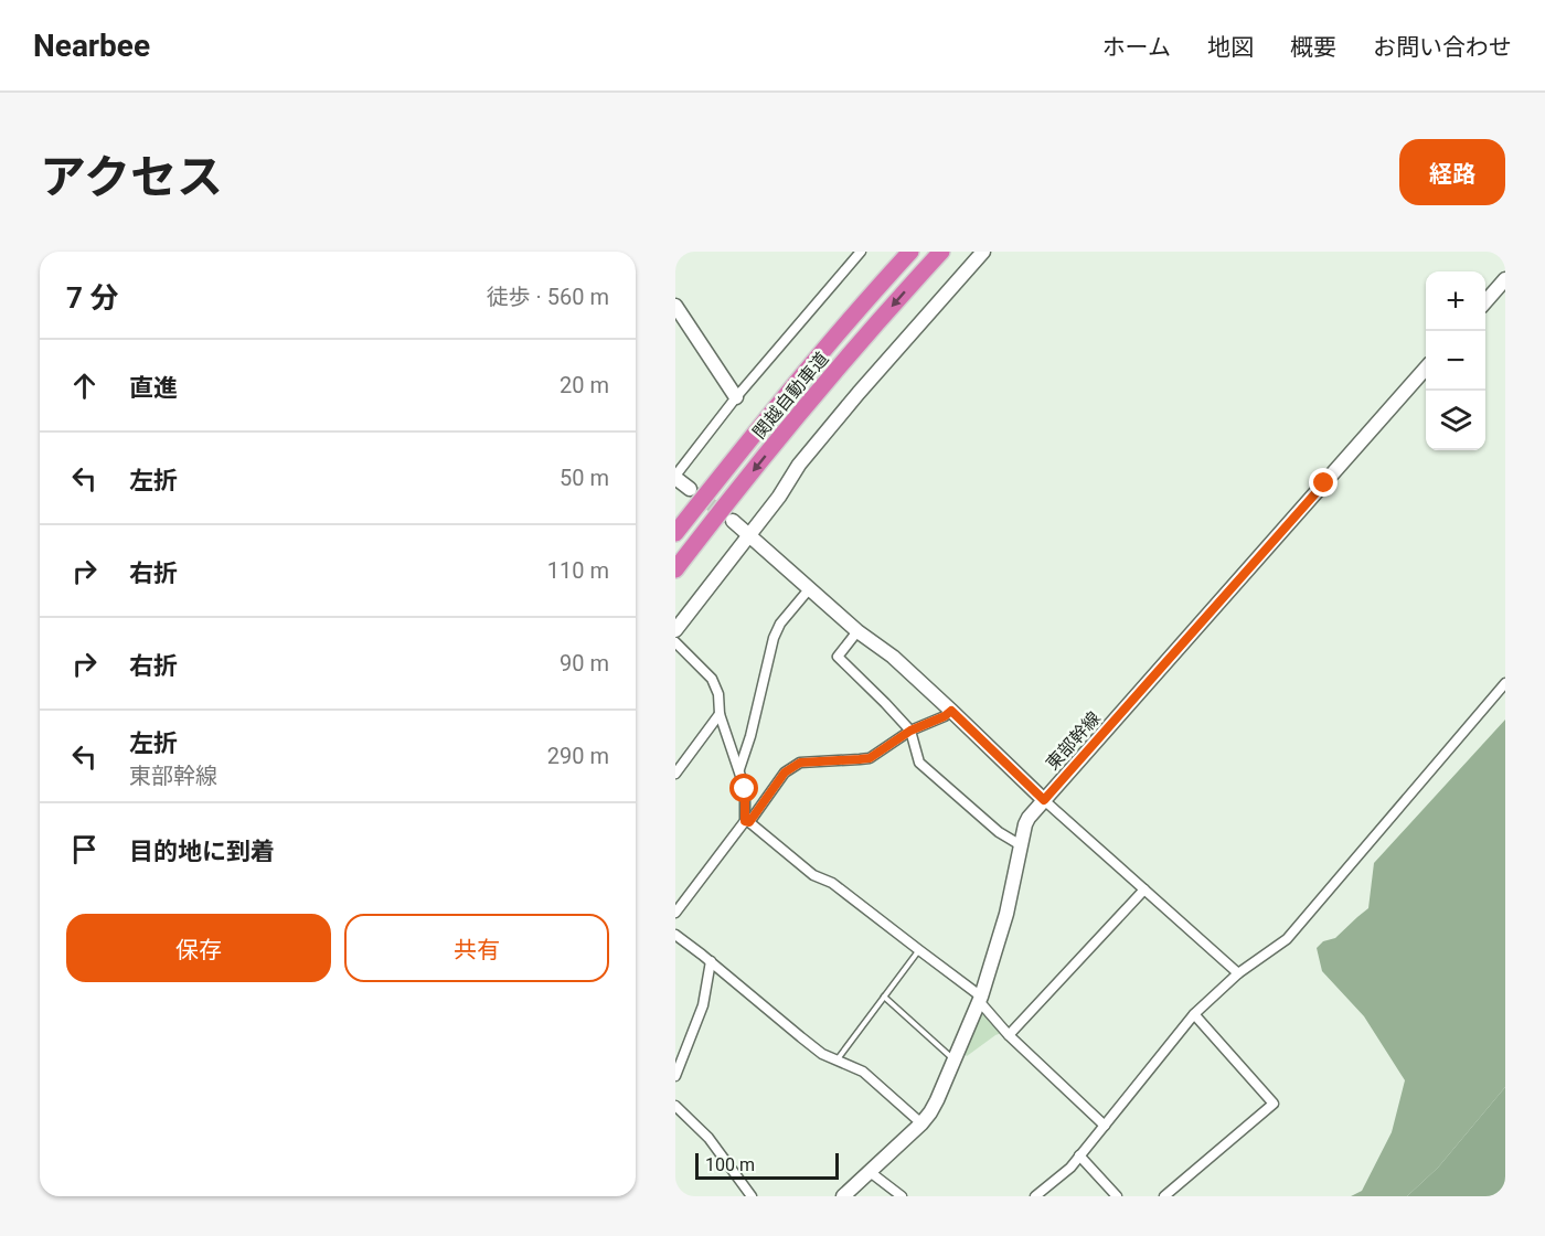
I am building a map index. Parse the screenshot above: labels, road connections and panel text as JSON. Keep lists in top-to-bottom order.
{
  "streets": {
    "highway": ["関越自動車道"],
    "street": ["東部幹線"]
  },
  "scale_bar": "100 m",
  "page": {
    "header": "Nearbee",
    "nav": [
      "ホーム",
      "地図",
      "概要",
      "お問い合わせ"
    ],
    "title": "アクセス",
    "buttons": [
      "経路",
      ["保存", "共有"]
    ],
    "heading": ["7 分", "徒歩 · 560 m"],
    "map_buttons": ["+", "−"],
    "list": [
      ["直進", "20 m"],
      ["左折", "50 m"],
      ["右折", "110 m"],
      ["右折", "90 m"],
      ["左折", "東部幹線", "290 m"],
      "目的地に到着"
    ],
    "scale": "100 m"
  }
}
